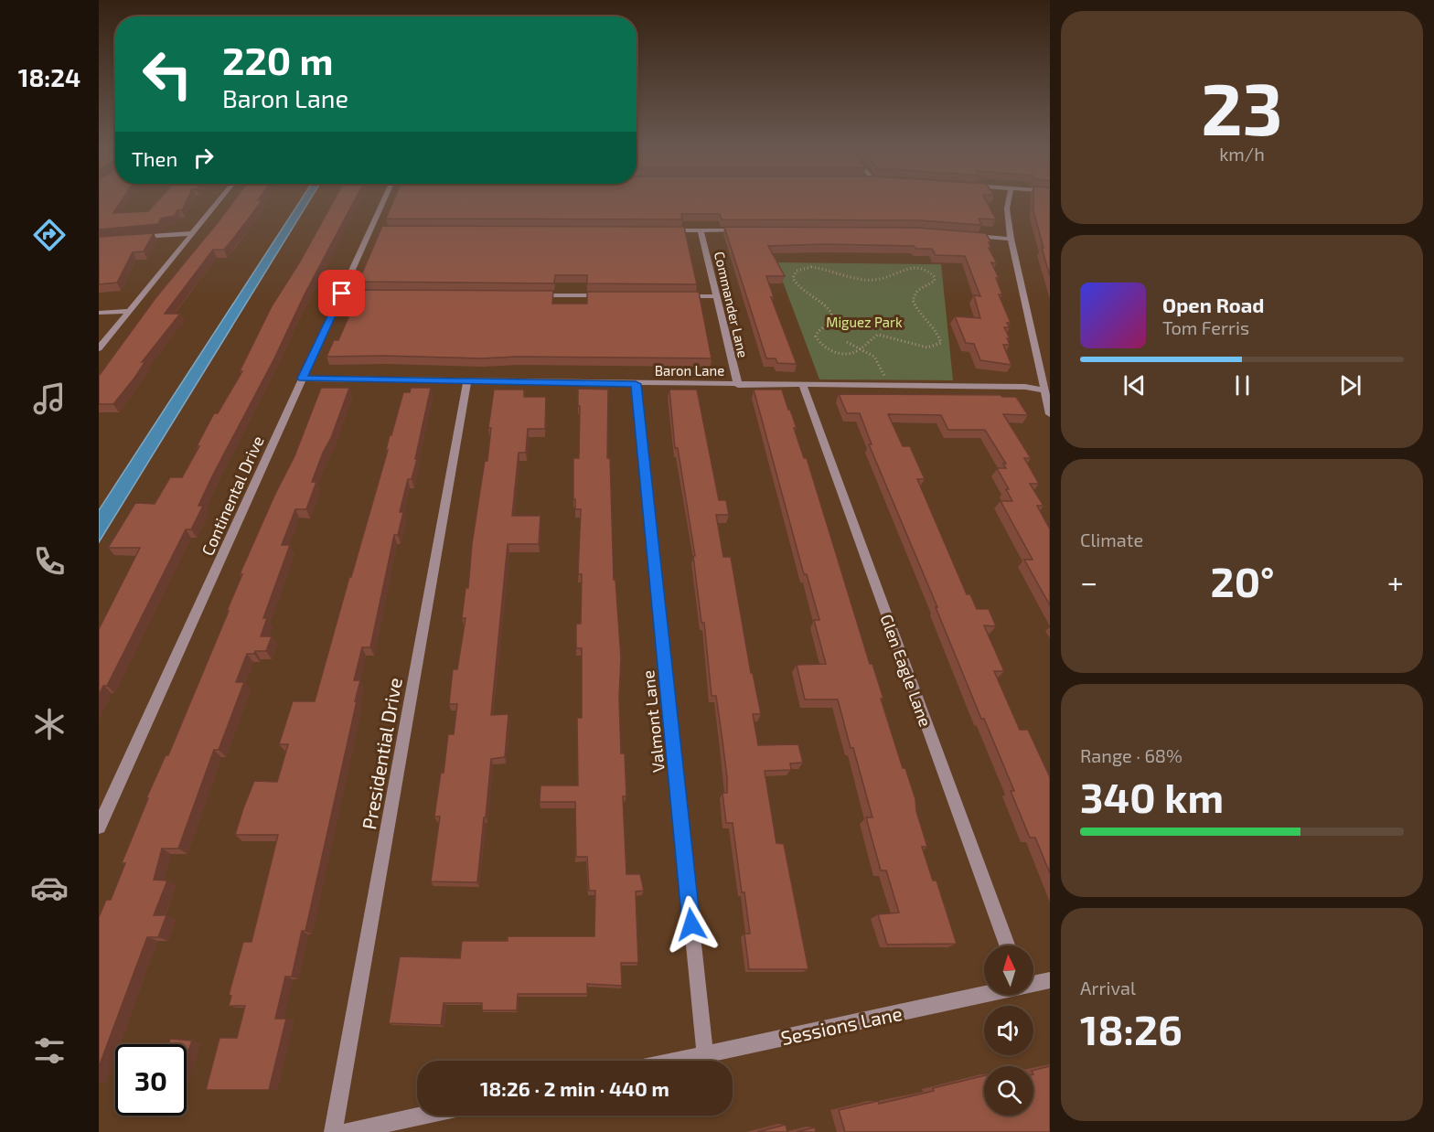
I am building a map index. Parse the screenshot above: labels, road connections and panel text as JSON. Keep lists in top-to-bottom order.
{
  "streets": {
    "street": [
      "Commander Lane",
      "Baron Lane",
      "Continental Drive",
      "Glen Eagle Lane",
      "Valmont Lane",
      "Presidential Drive",
      "Sessions Lane"
    ]
  },
  "crossings": [
    ["Commander Lane", "Baron Lane"],
    ["Baron Lane", "Continental Drive"],
    ["Baron Lane", "Glen Eagle Lane"],
    ["Baron Lane", "Valmont Lane"],
    ["Baron Lane", "Presidential Drive"],
    ["Valmont Lane", "Sessions Lane"]
  ],
  "parks": ["Miguez Park"],
  "north": "top",
  "page": {
    "tabs": "18:24",
    "tile": [
      ["23", "km/h"],
      "Climate",
      ["Range · 68%", "340 km"],
      ["Arrival", "18:26"]
    ],
    "turn": ["220 m", "Baron Lane"],
    "then": "Then",
    "song": ["Open Road", "Tom Ferris"],
    "heat": ["−", "20°", "+"],
    "limit": "30",
    "trip": "18:26 · 2 min · 440 m"
  }
}
